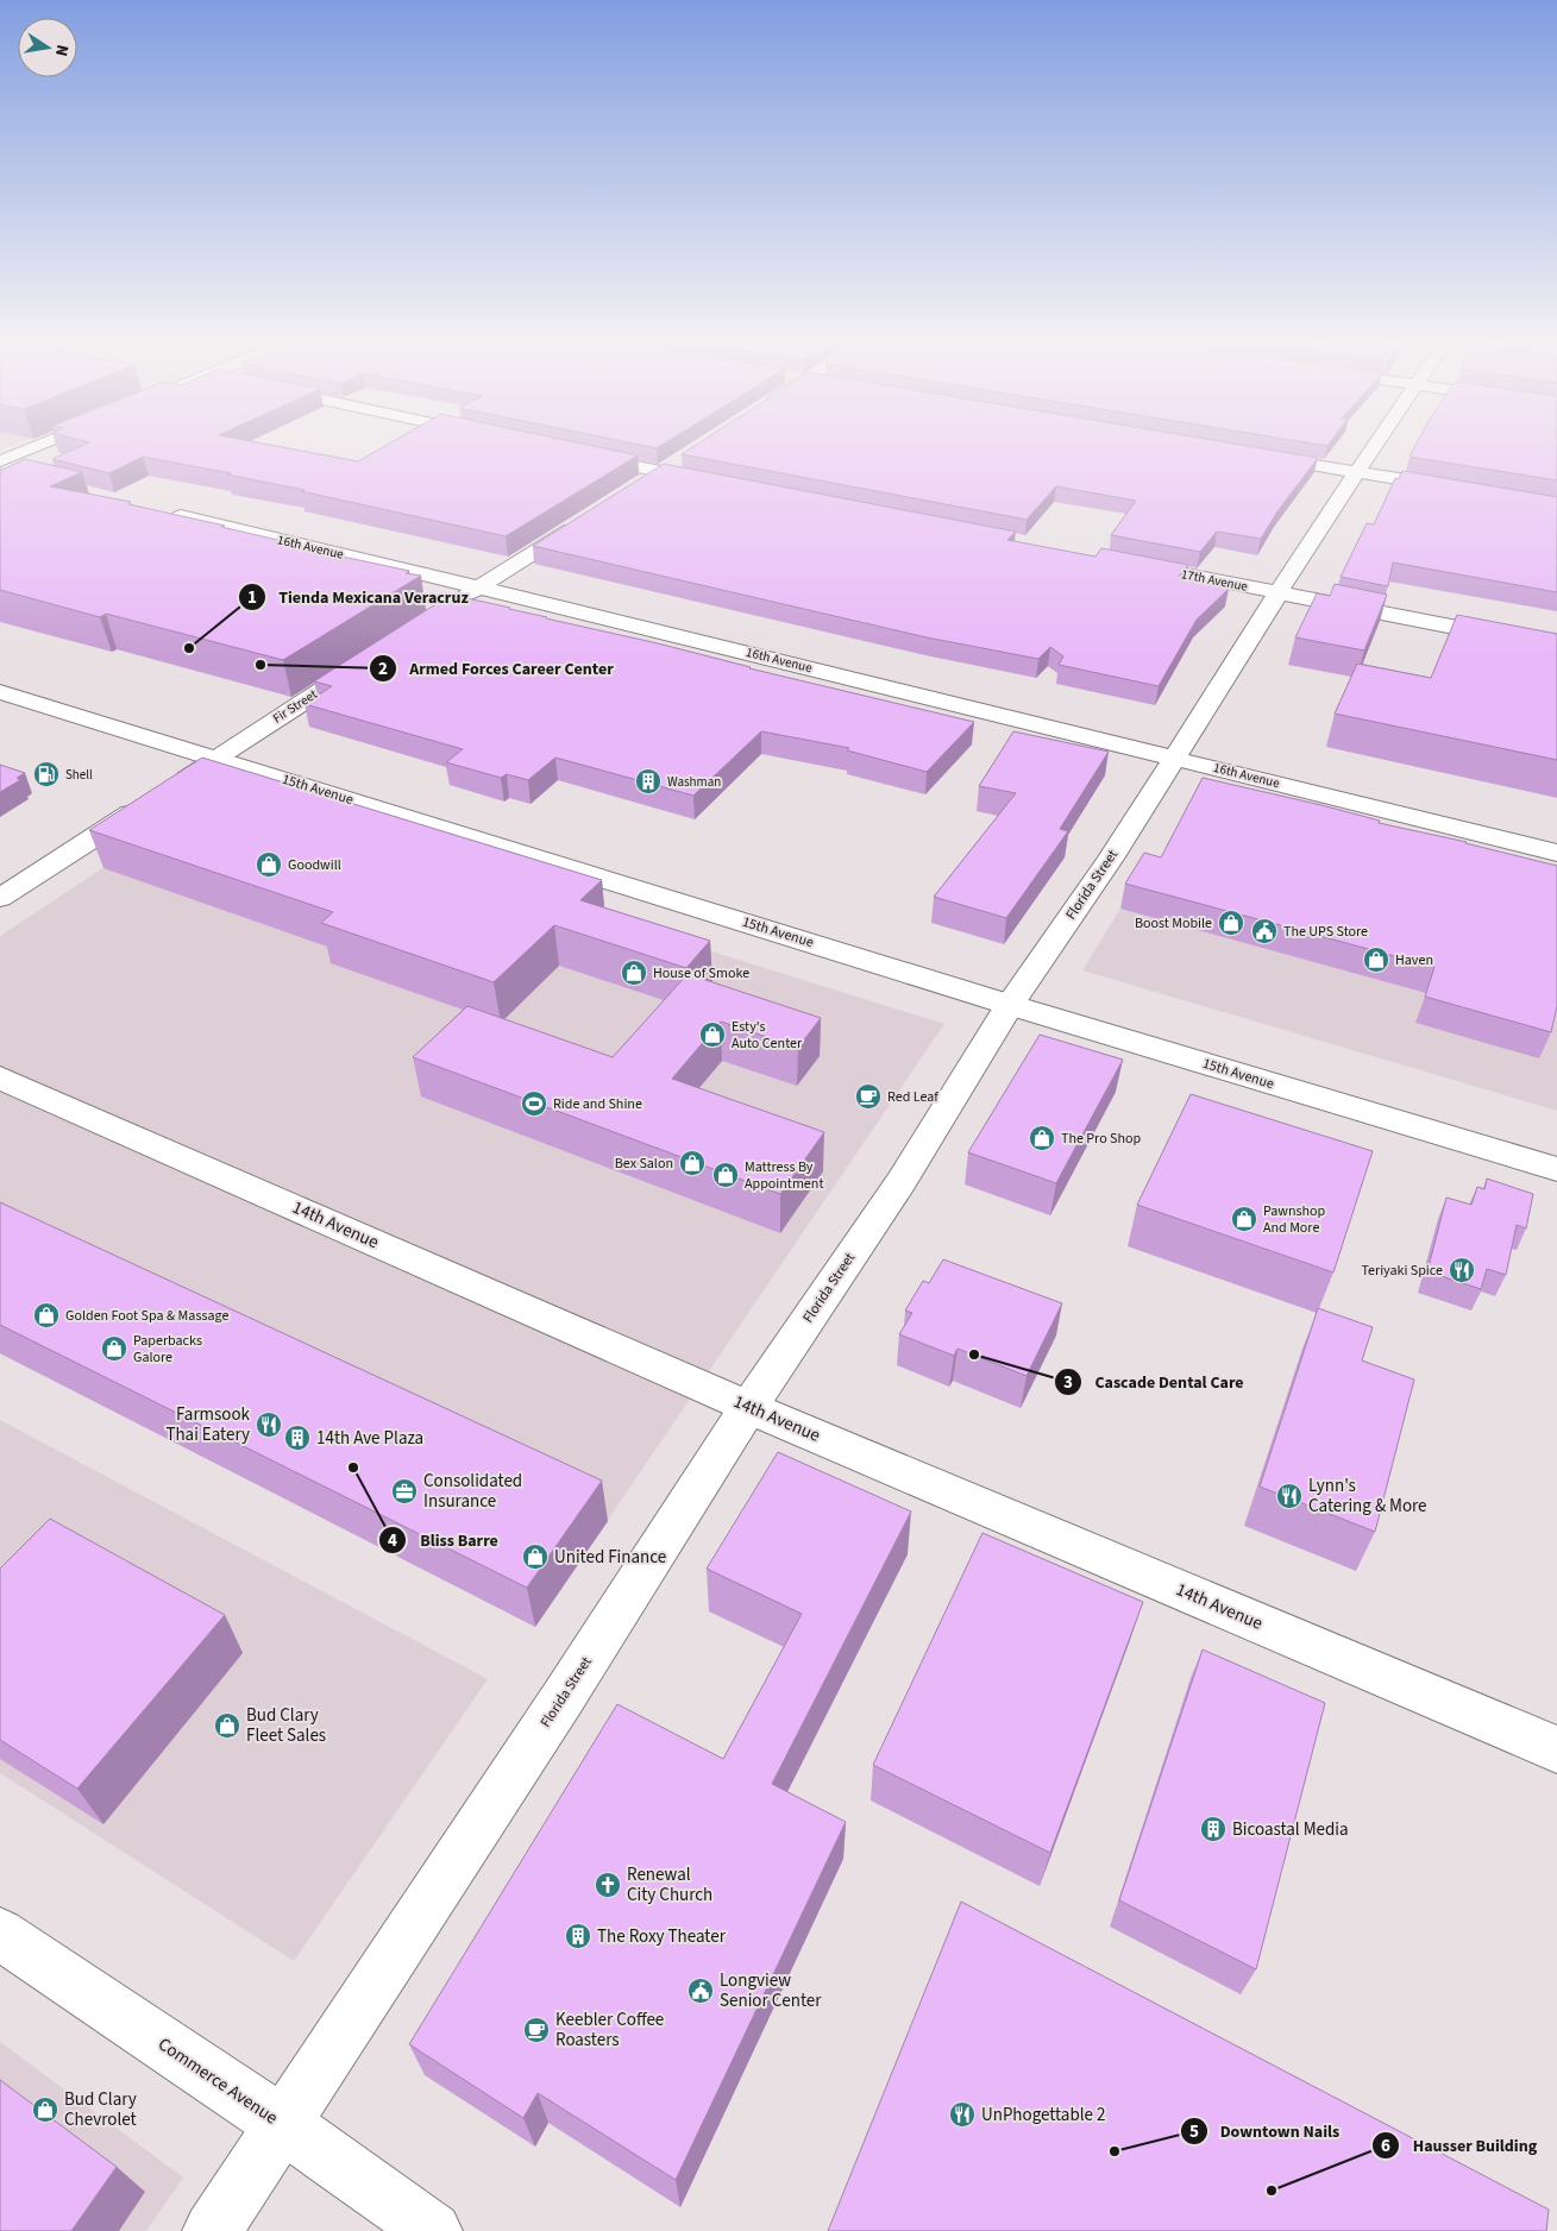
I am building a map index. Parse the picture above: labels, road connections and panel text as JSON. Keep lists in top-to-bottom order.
{
  "streets": {
    "street": [
      "16th Avenue",
      "17th Avenue",
      "Fir Street",
      "15th Avenue",
      "Florida Street",
      "14th Avenue",
      "Commerce Avenue"
    ]
  },
  "crossings": [
    ["16th Avenue", "Florida Street"],
    ["17th Avenue", "Florida Street"],
    ["Fir Street", "15th Avenue"],
    ["15th Avenue", "Florida Street"],
    ["Florida Street", "14th Avenue"],
    ["Florida Street", "Commerce Avenue"]
  ],
  "places": {
    "other": [
      "Tienda Mexicana Veracruz",
      "Armed Forces Career Center",
      "Cascade Dental Care",
      "Bliss Barre",
      "Downtown Nails",
      "Hausser Building"
    ],
    "fuel station": ["Shell"],
    "building": [
      "Washman",
      "14th Ave Plaza",
      "Bicoastal Media",
      "The Roxy Theater"
    ],
    "shop": [
      "Goodwill",
      "Boost Mobile",
      "Haven",
      "House of Smoke",
      "Esty's Auto Center",
      "The Pro Shop",
      "Bex Salon",
      "Mattress By Appointment",
      "Pawnshop And More",
      "Golden Foot Spa & Massage",
      "Paperbacks Galore",
      "United Finance",
      "Bud Clary Fleet Sales",
      "Bud Clary Chevrolet"
    ],
    "public building": ["The UPS Store", "Longview Senior Center"],
    "cafe": ["Red Leaf", "Keebler Coffee Roasters"],
    "sports": ["Ride and Shine"],
    "restaurant": [
      "Teriyaki Spice",
      "Farmsook Thai Eatery",
      "Lynn's Catering & More",
      "UnPhogettable 2"
    ],
    "office": ["Consolidated Insurance"],
    "church": ["Renewal City Church"]
  },
  "north": "right"
}
